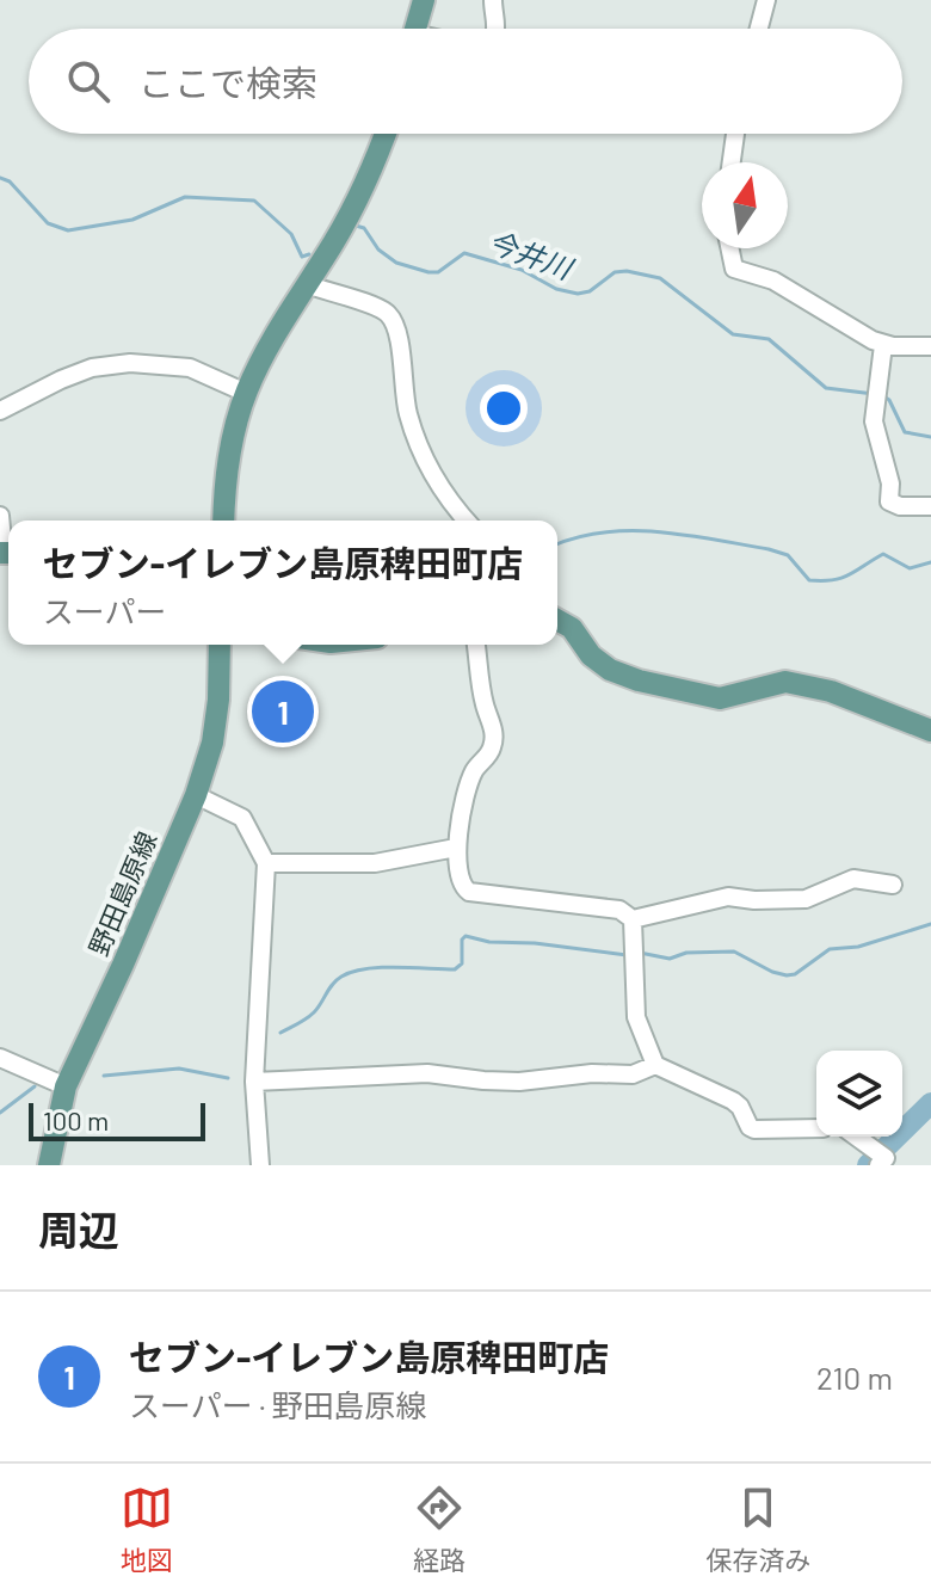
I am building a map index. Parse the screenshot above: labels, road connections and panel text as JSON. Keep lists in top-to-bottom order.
{
  "streets": {
    "main road": ["野田島原線"]
  },
  "water": ["今井川"],
  "scale_bar": "100 m",
  "north": "top",
  "page": {
    "search": "ここで検索",
    "popup": ["セブン-イレブン島原稗田町店", "スーパー"],
    "pins": "1",
    "scale": "100 m",
    "heading": "周辺",
    "list": [
      {
        "mark": "1",
        "name": "セブン-イレブン島原稗田町店",
        "note": "スーパー · 野田島原線",
        "value": "210 m"
      }
    ],
    "nav": ["地図", "経路", "保存済み"]
  }
}
